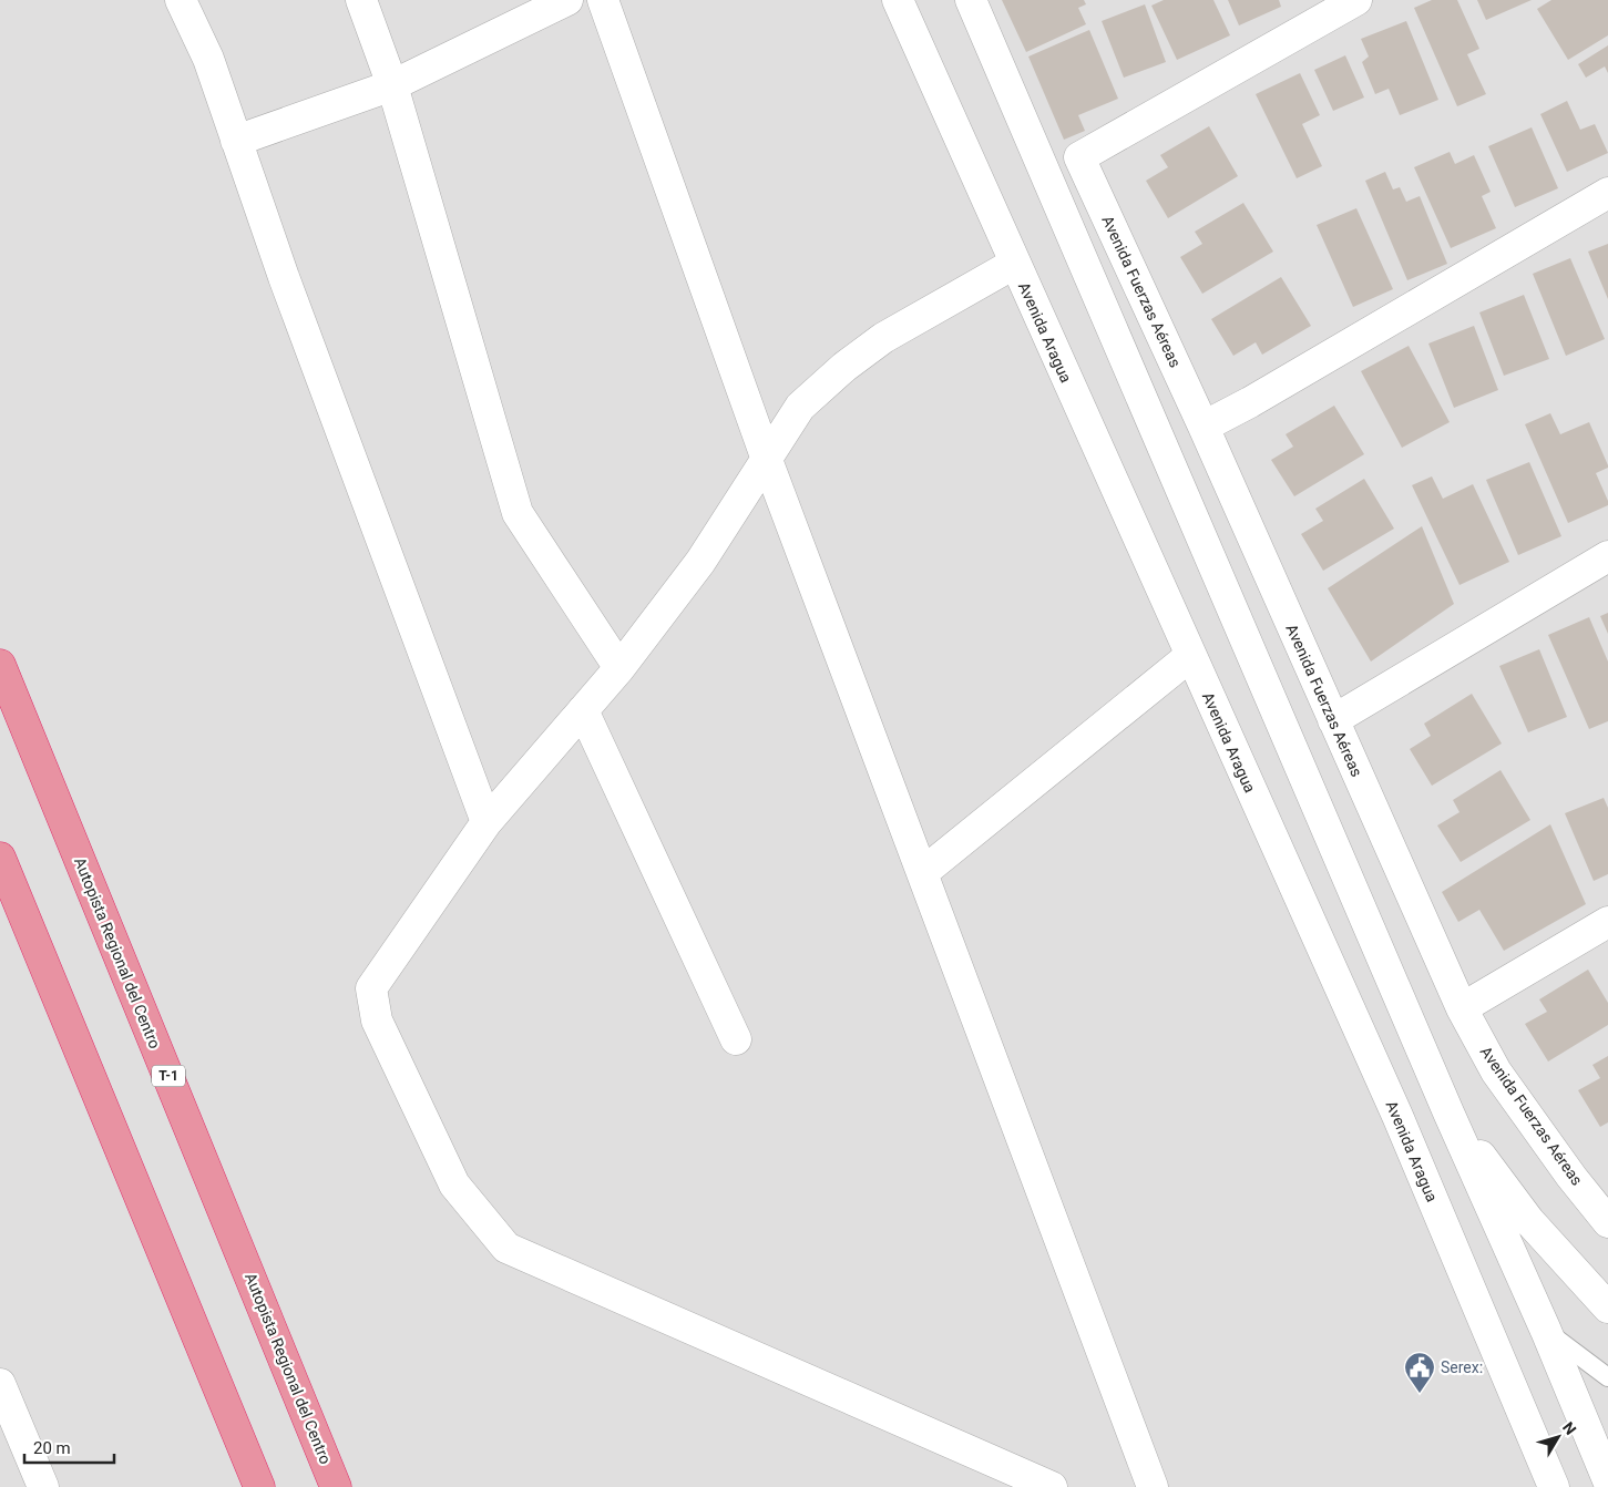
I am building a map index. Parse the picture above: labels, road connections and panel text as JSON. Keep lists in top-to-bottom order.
{
  "streets": {
    "highway": ["Autopista Regional del Centro", "T-1"],
    "street": ["Avenida Fuerzas Aéreas", "Avenida Aragua"]
  },
  "places": {
    "public building": ["Serex:"]
  },
  "scale_bar": "20 m",
  "north": "top right"
}
